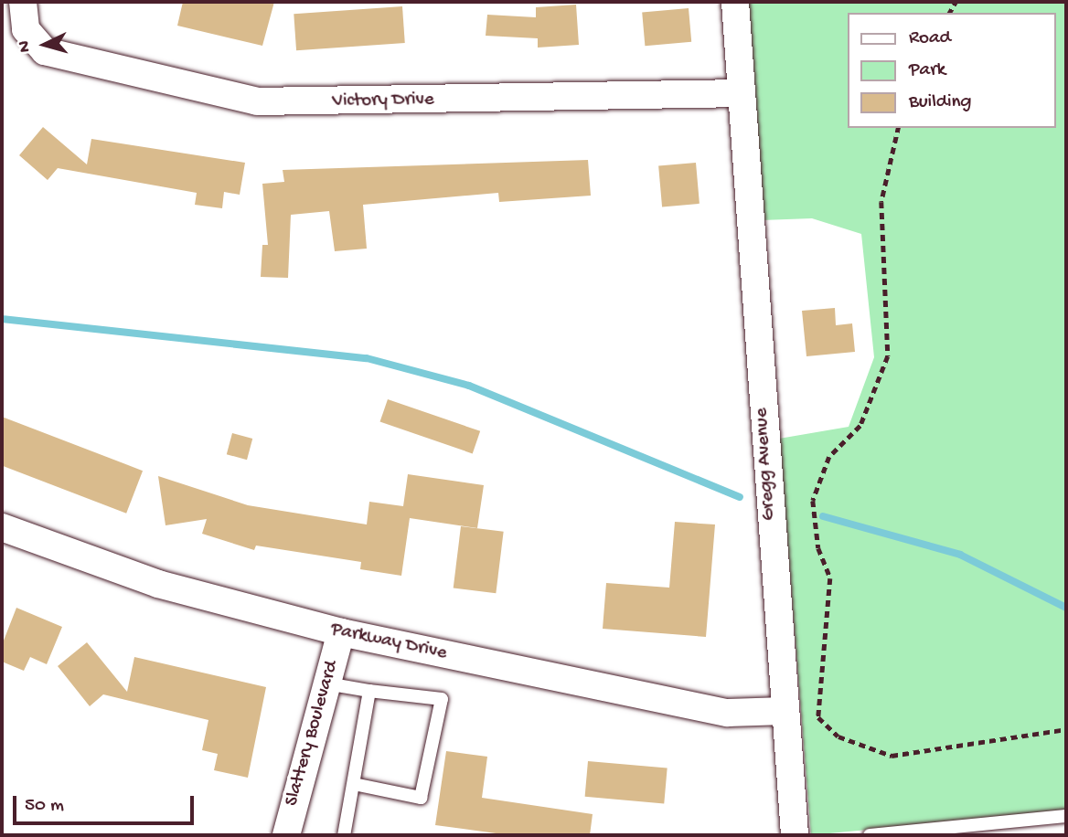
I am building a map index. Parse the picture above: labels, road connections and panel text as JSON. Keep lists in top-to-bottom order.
{
  "streets": {
    "street": [
      "Victory Drive",
      "Gregg Avenue",
      "Parkway Drive",
      "Slattery Boulevard"
    ]
  },
  "crossings": [
    ["Victory Drive", "Gregg Avenue"],
    ["Gregg Avenue", "Parkway Drive"],
    ["Parkway Drive", "Slattery Boulevard"]
  ],
  "legend": ["Road", "Park", "Building"],
  "scale_bar": "50 m",
  "north": "left"
}
